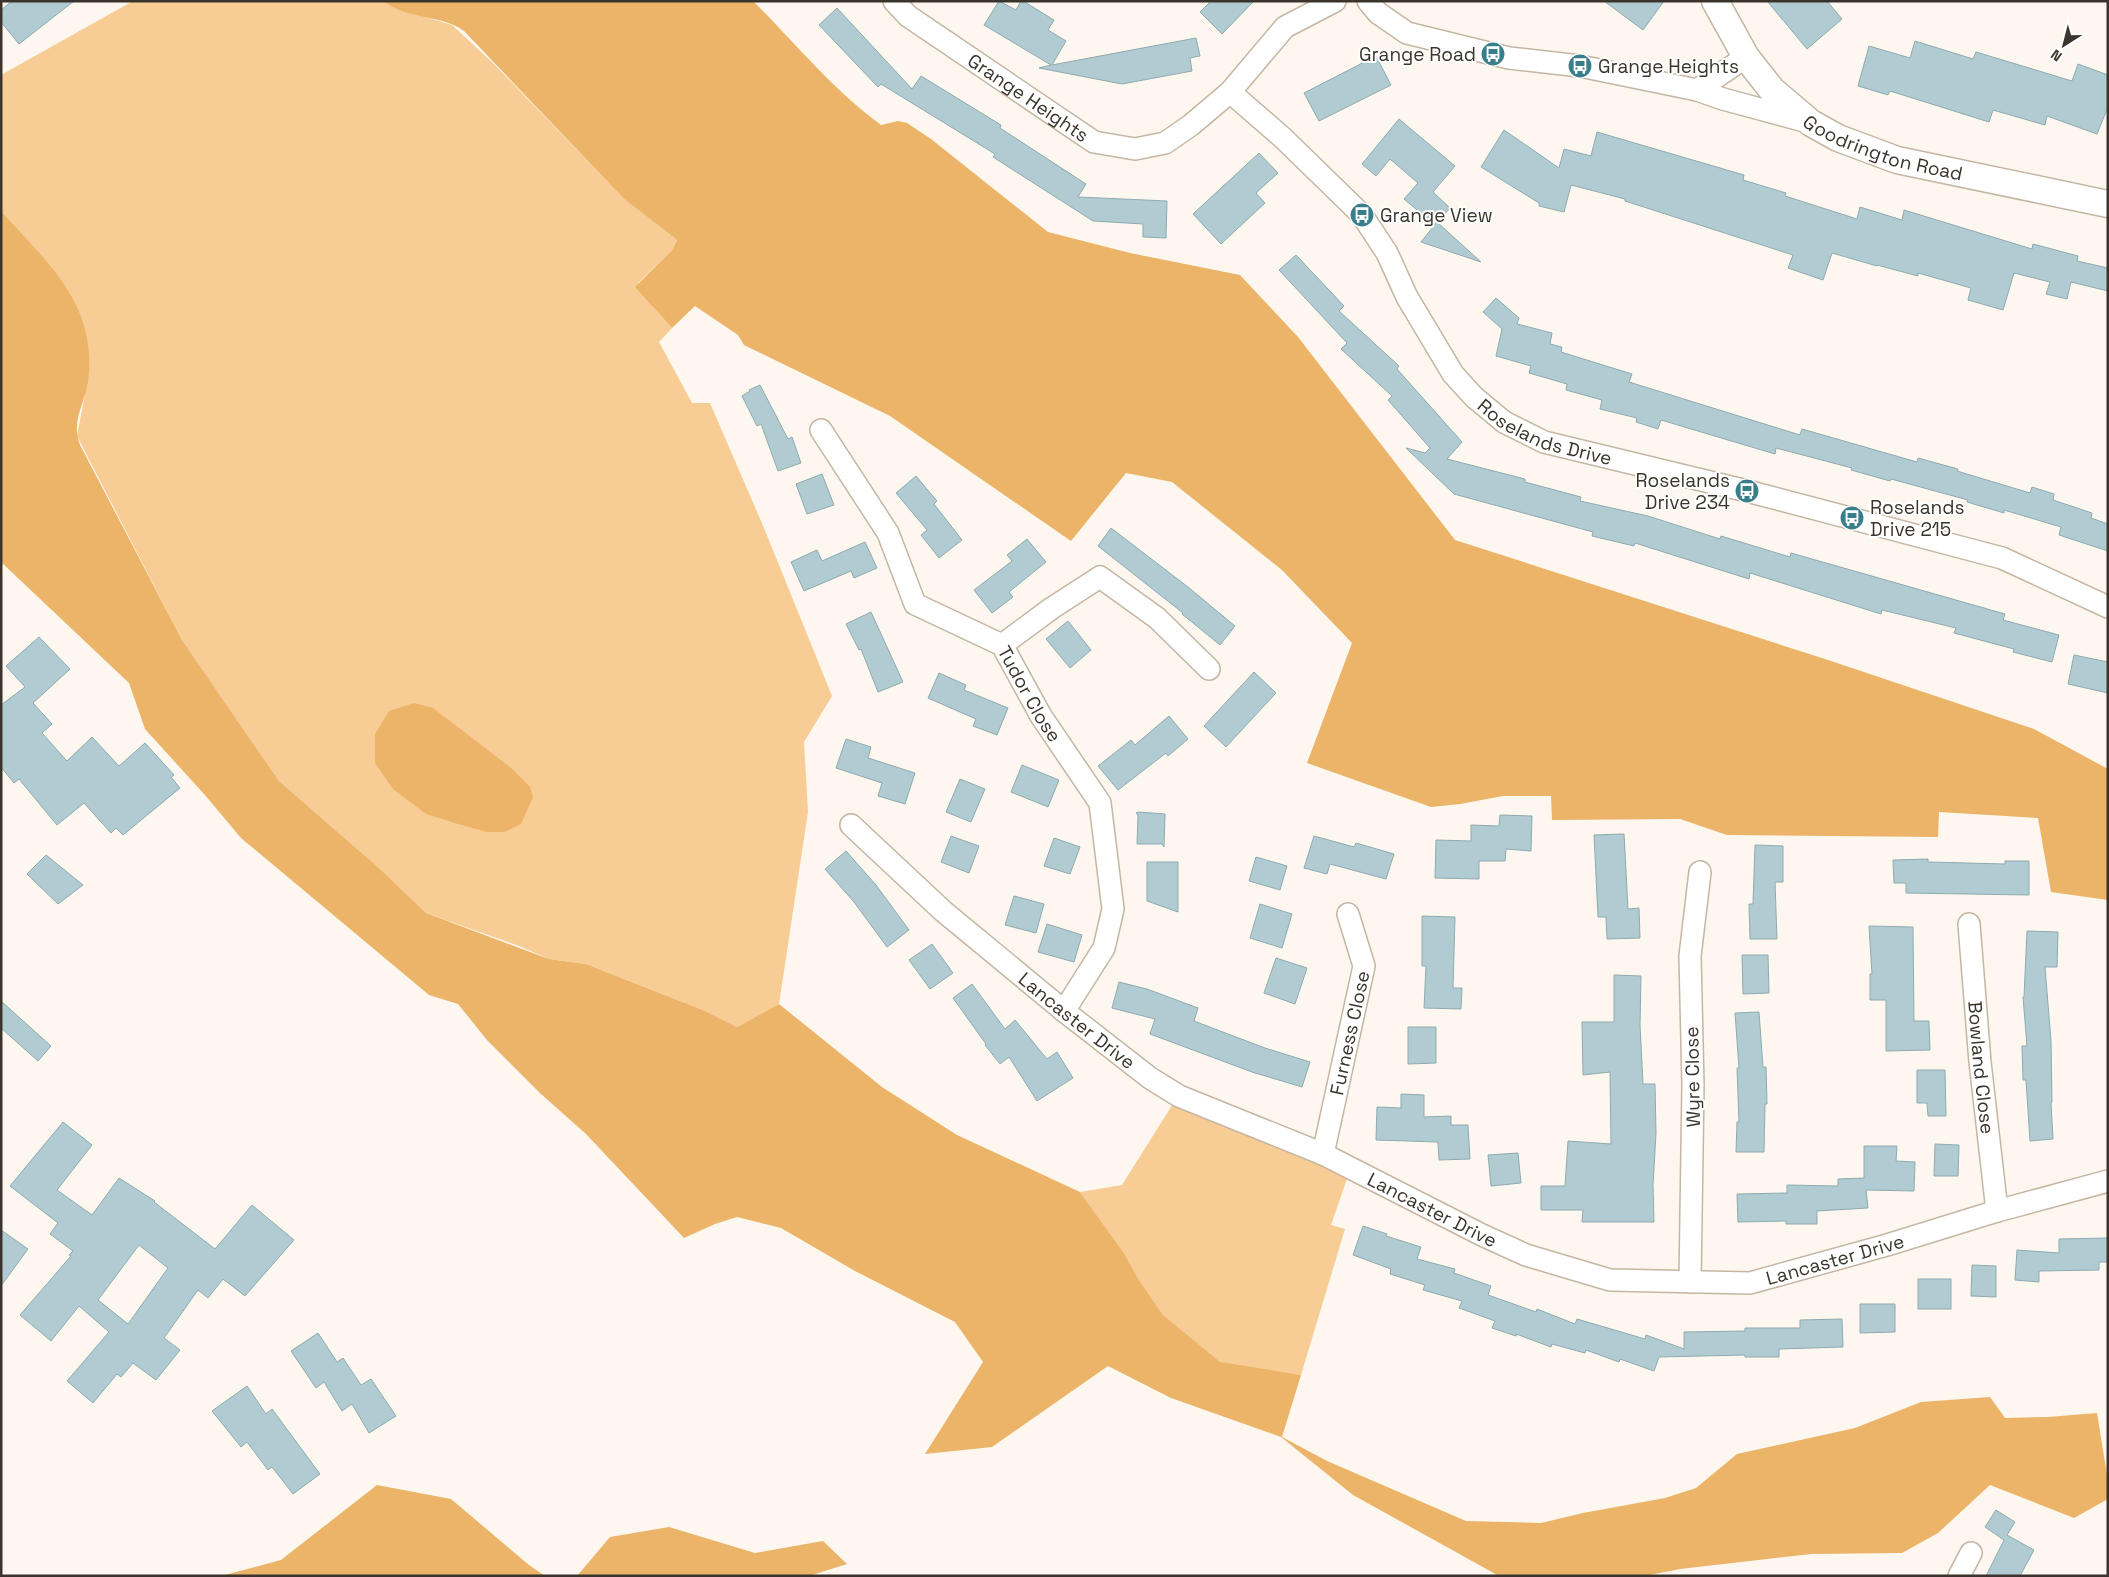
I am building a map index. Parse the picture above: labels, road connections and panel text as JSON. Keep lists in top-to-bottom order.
{
  "streets": {
    "street": [
      "Grange Heights",
      "Goodrington Road",
      "Roselands Drive",
      "Tudor Close",
      "Lancaster Drive",
      "Furness Close",
      "Bowland Close",
      "Wyre Close"
    ]
  },
  "crossings": [
    ["Grange Heights", "Roselands Drive"],
    ["Tudor Close", "Lancaster Drive"],
    ["Lancaster Drive", "Furness Close"],
    ["Lancaster Drive", "Bowland Close"],
    ["Lancaster Drive", "Wyre Close"]
  ],
  "places": {
    "bus stop": [
      "Grange Road",
      "Grange Heights",
      "Grange View",
      "Roselands Drive 234",
      "Roselands Drive 215"
    ]
  },
  "north": "bottom left"
}
